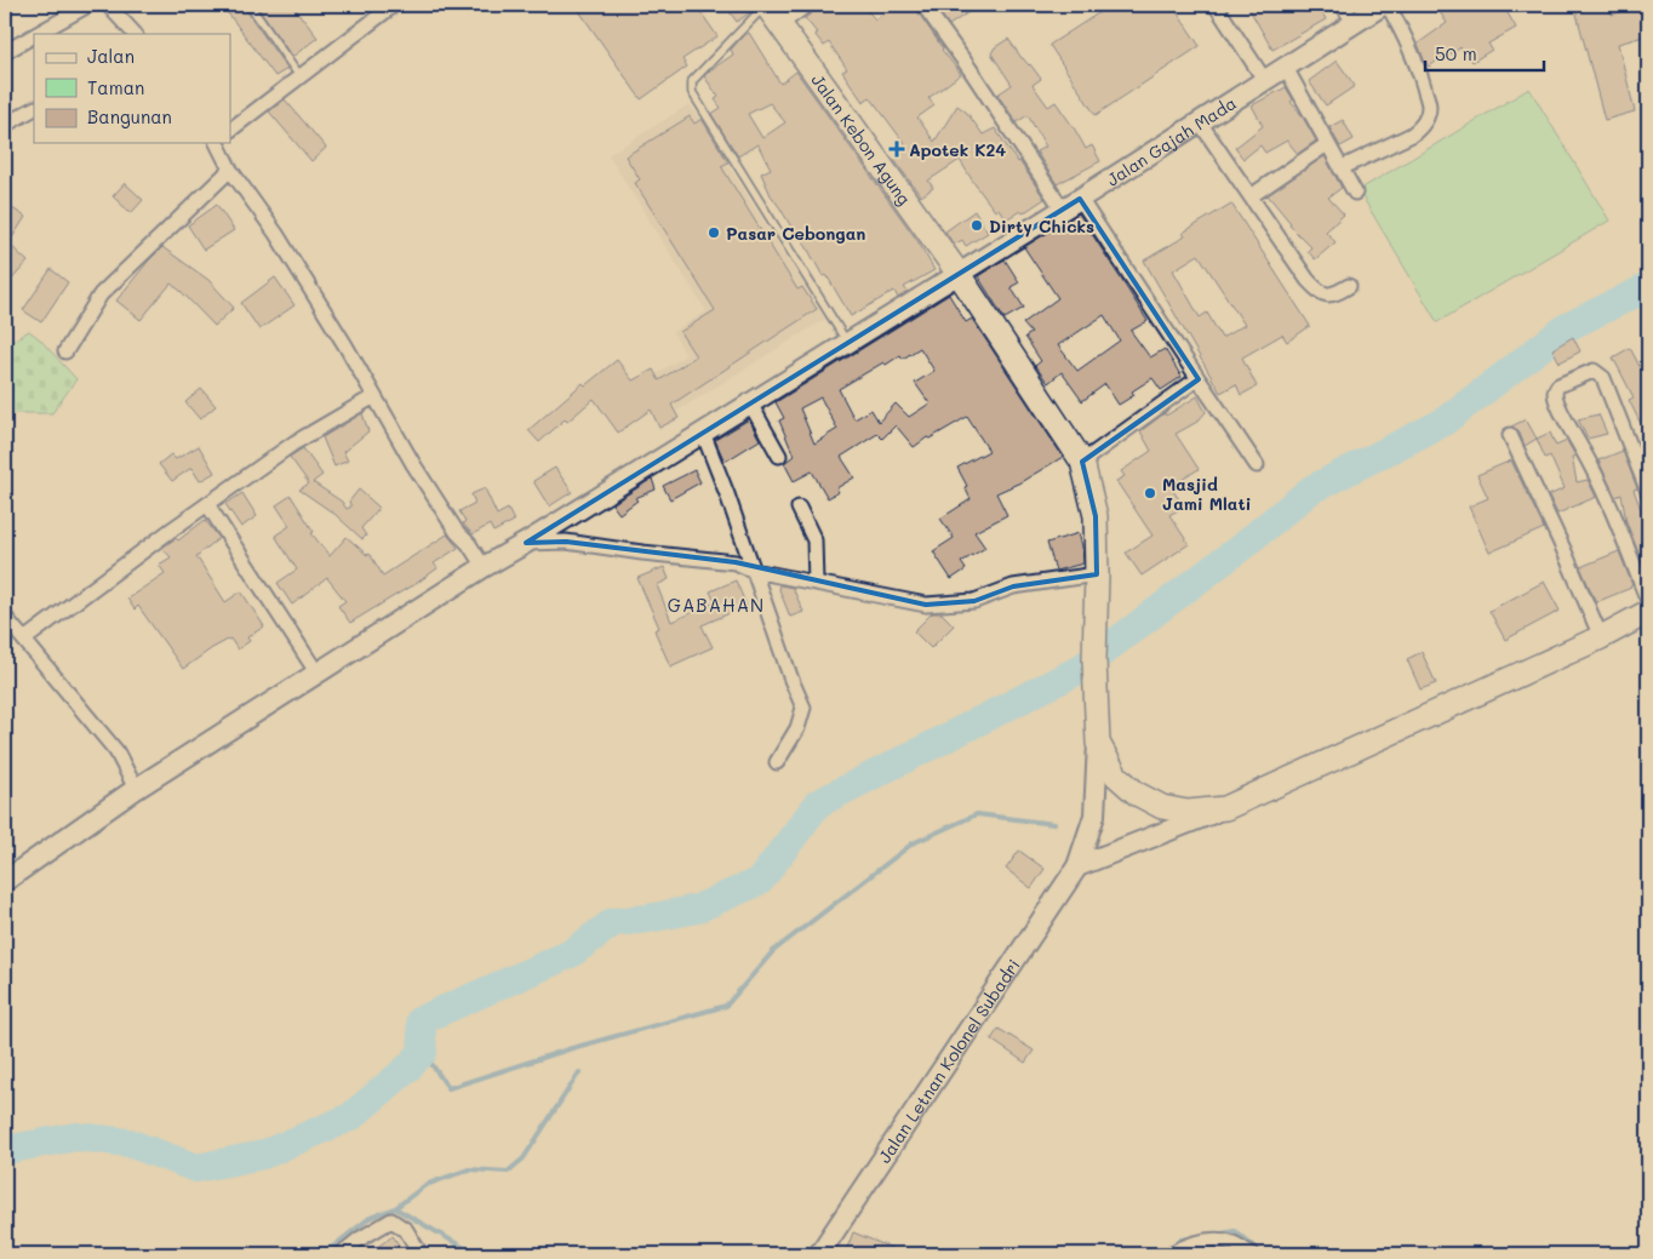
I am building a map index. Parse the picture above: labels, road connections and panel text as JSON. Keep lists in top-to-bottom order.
{
  "streets": {
    "main road": ["Jalan Kebon Agung", "Jalan Gajah Mada", "Jalan Letnan Kolonel Subadri"]
  },
  "crossings": [
    ["Jalan Kebon Agung", "Jalan Gajah Mada"],
    ["Jalan Kebon Agung", "Jalan Letnan Kolonel Subadri"]
  ],
  "districts": ["GABAHAN"],
  "places": {
    "health": ["Apotek K24"],
    "other": ["Dirty Chicks", "Pasar Cebongan", "Masjid Jami Mlati"]
  },
  "legend": ["Jalan", "Taman", "Bangunan"],
  "scale_bar": "50 m"
}
